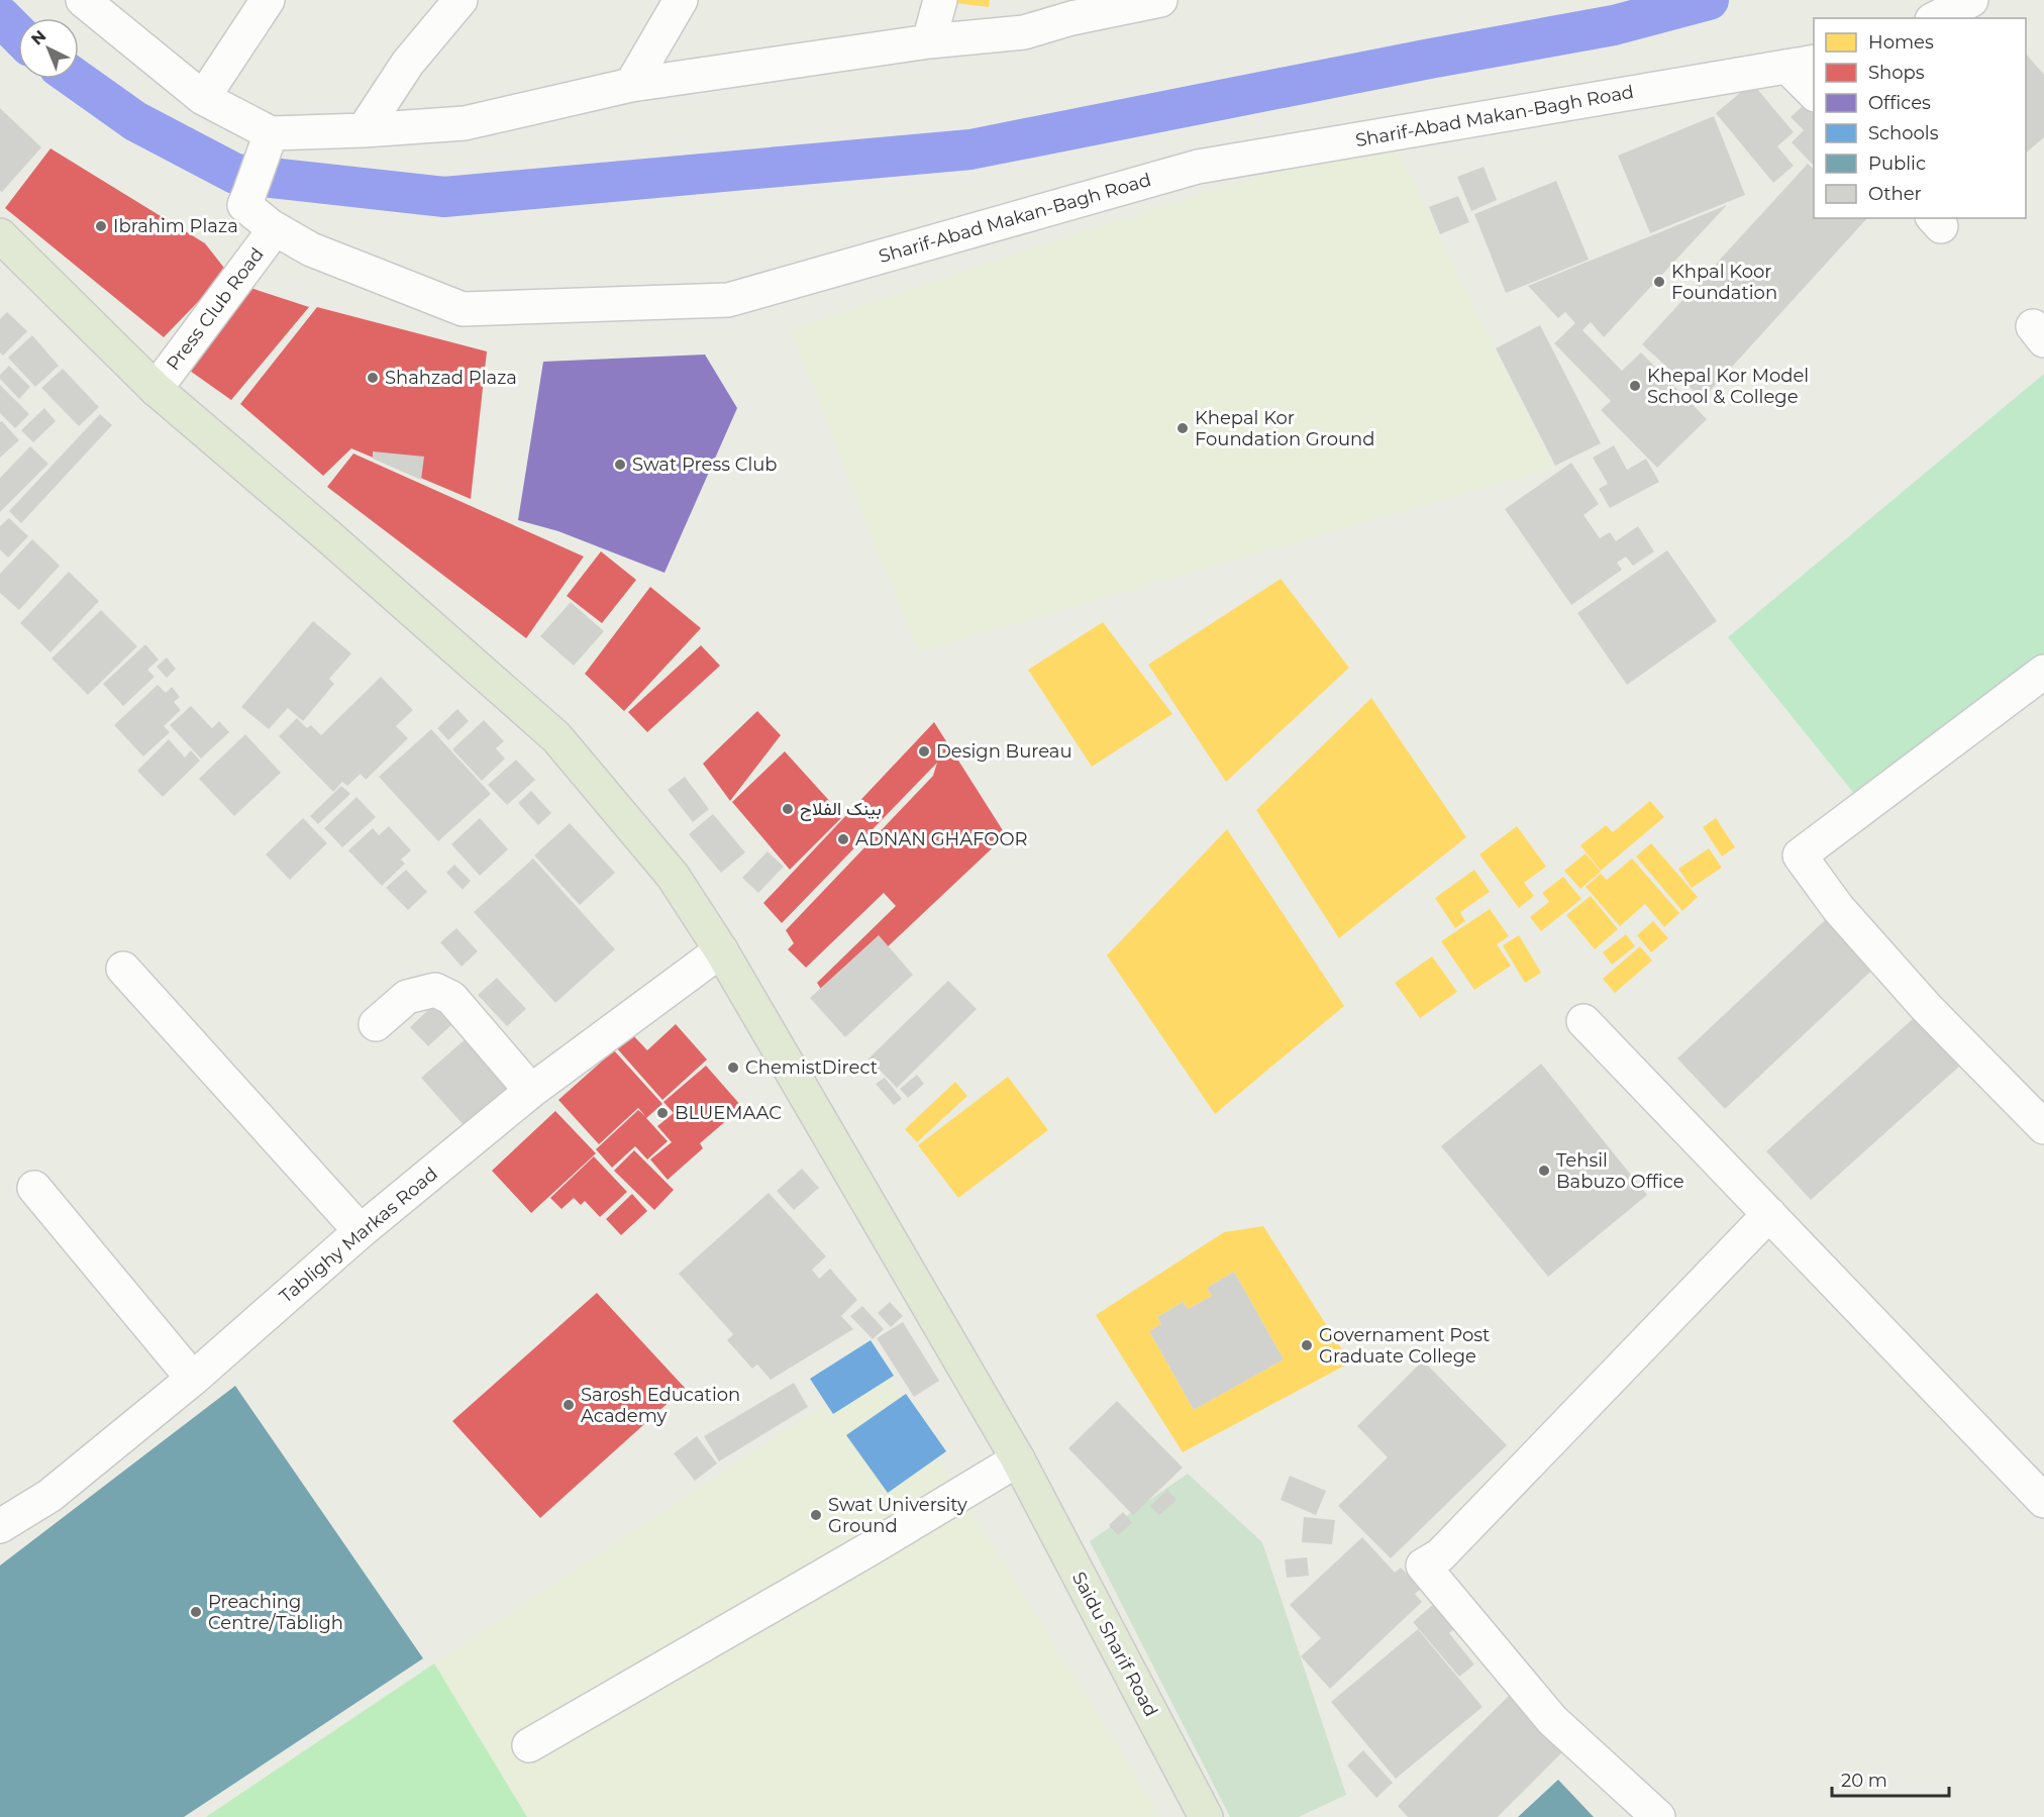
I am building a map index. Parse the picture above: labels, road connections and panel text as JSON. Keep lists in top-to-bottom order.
{
  "streets": {
    "main road": ["Saidu Sharif Road"],
    "street": ["Sharif-Abad Makan-Bagh Road", "Press Club Road", "Tablighy Markas Road"]
  },
  "crossings": [
    ["Sharif-Abad Makan-Bagh Road", "Press Club Road"]
  ],
  "places": [
    "Ibrahim Plaza",
    "Khpal Koor Foundation",
    "Shahzad Plaza",
    "Khepal Kor Model School & College",
    "Khepal Kor Foundation Ground",
    "Swat Press Club",
    "Design Bureau",
    "بینک الفلاح",
    "ADNAN GHAFOOR",
    "ChemistDirect",
    "BLUEMAAC",
    "Tehsil Babuzo Office",
    "Governament Post Graduate College",
    "Sarosh Education Academy",
    "Swat University Ground",
    "Preaching Centre/Tabligh"
  ],
  "legend": [
    "Homes",
    "Shops",
    "Offices",
    "Schools",
    "Public",
    "Other"
  ],
  "scale_bar": "20 m",
  "north": "top left"
}
